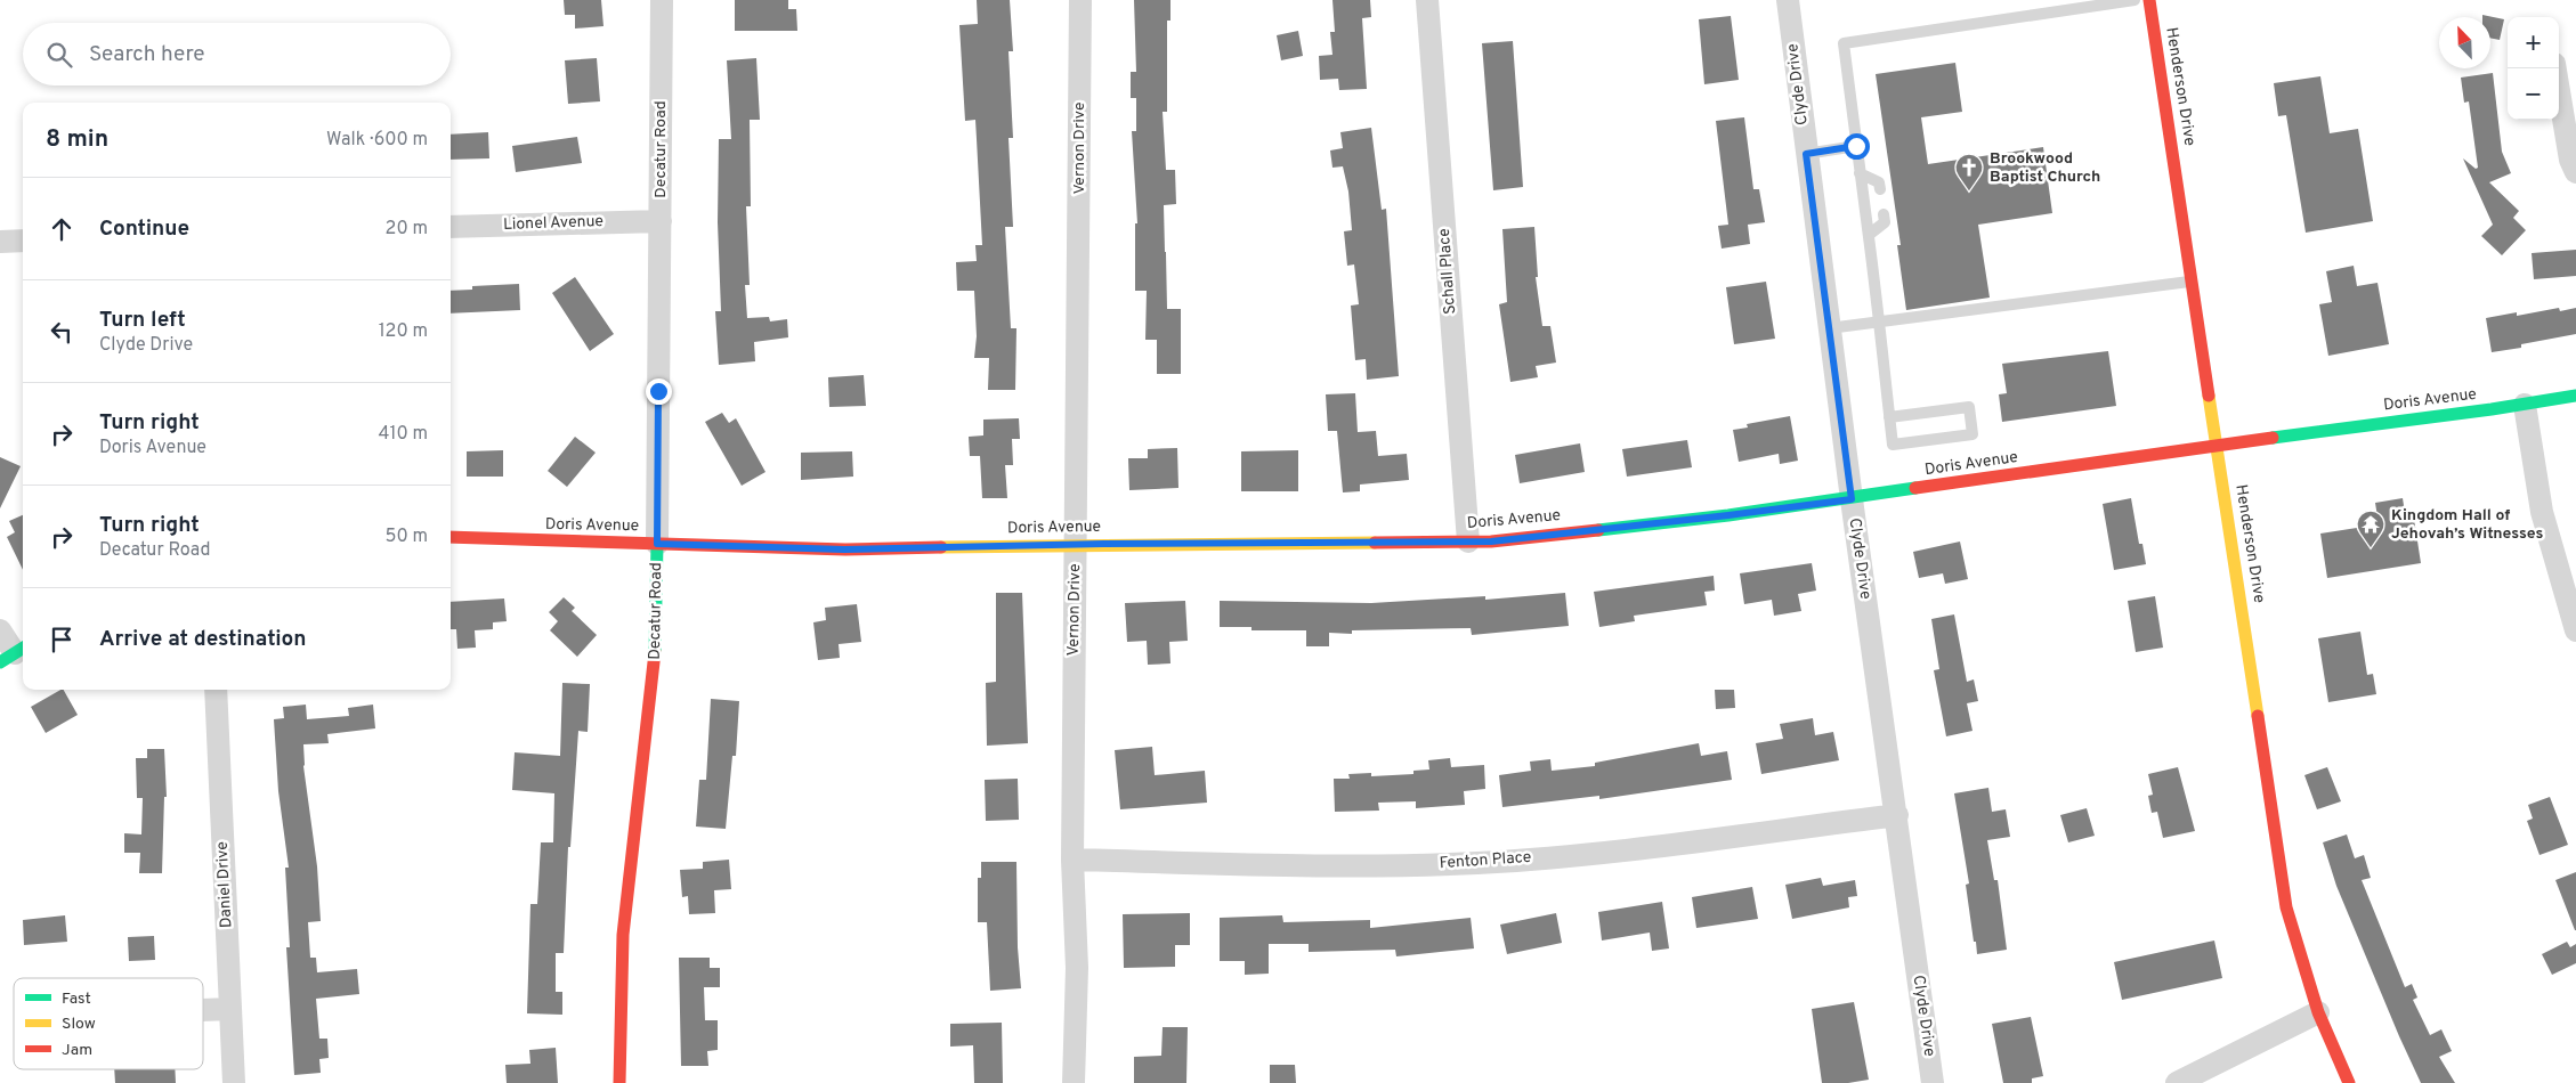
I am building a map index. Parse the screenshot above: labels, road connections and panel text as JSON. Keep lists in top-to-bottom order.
{
  "streets": {
    "street": [
      "Clyde Drive",
      "Henderson Drive",
      "Vernon Drive",
      "Decatur Road",
      "Lionel Avenue",
      "Schall Place",
      "Doris Avenue",
      "Fenton Place",
      "Daniel Drive"
    ]
  },
  "crossings": [
    ["Clyde Drive", "Doris Avenue"],
    ["Clyde Drive", "Fenton Place"],
    ["Henderson Drive", "Doris Avenue"],
    ["Vernon Drive", "Doris Avenue"],
    ["Vernon Drive", "Fenton Place"],
    ["Decatur Road", "Lionel Avenue"],
    ["Decatur Road", "Doris Avenue"],
    ["Schall Place", "Doris Avenue"]
  ],
  "places": {
    "church": ["Brookwood Baptist Church"],
    "temple": ["Kingdom Hall of Jehovah’s Witnesses"]
  },
  "legend": ["Fast", "Slow", "Jam"],
  "north": "top left",
  "page": {
    "map_buttons": ["+", "−"],
    "search": "Search here",
    "heading": ["8 min", "Walk · 600 m"],
    "list": [
      ["Continue", "20 m"],
      ["Turn left", "Clyde Drive", "120 m"],
      ["Turn right", "Doris Avenue", "410 m"],
      ["Turn right", "Decatur Road", "50 m"],
      "Arrive at destination"
    ]
  }
}
